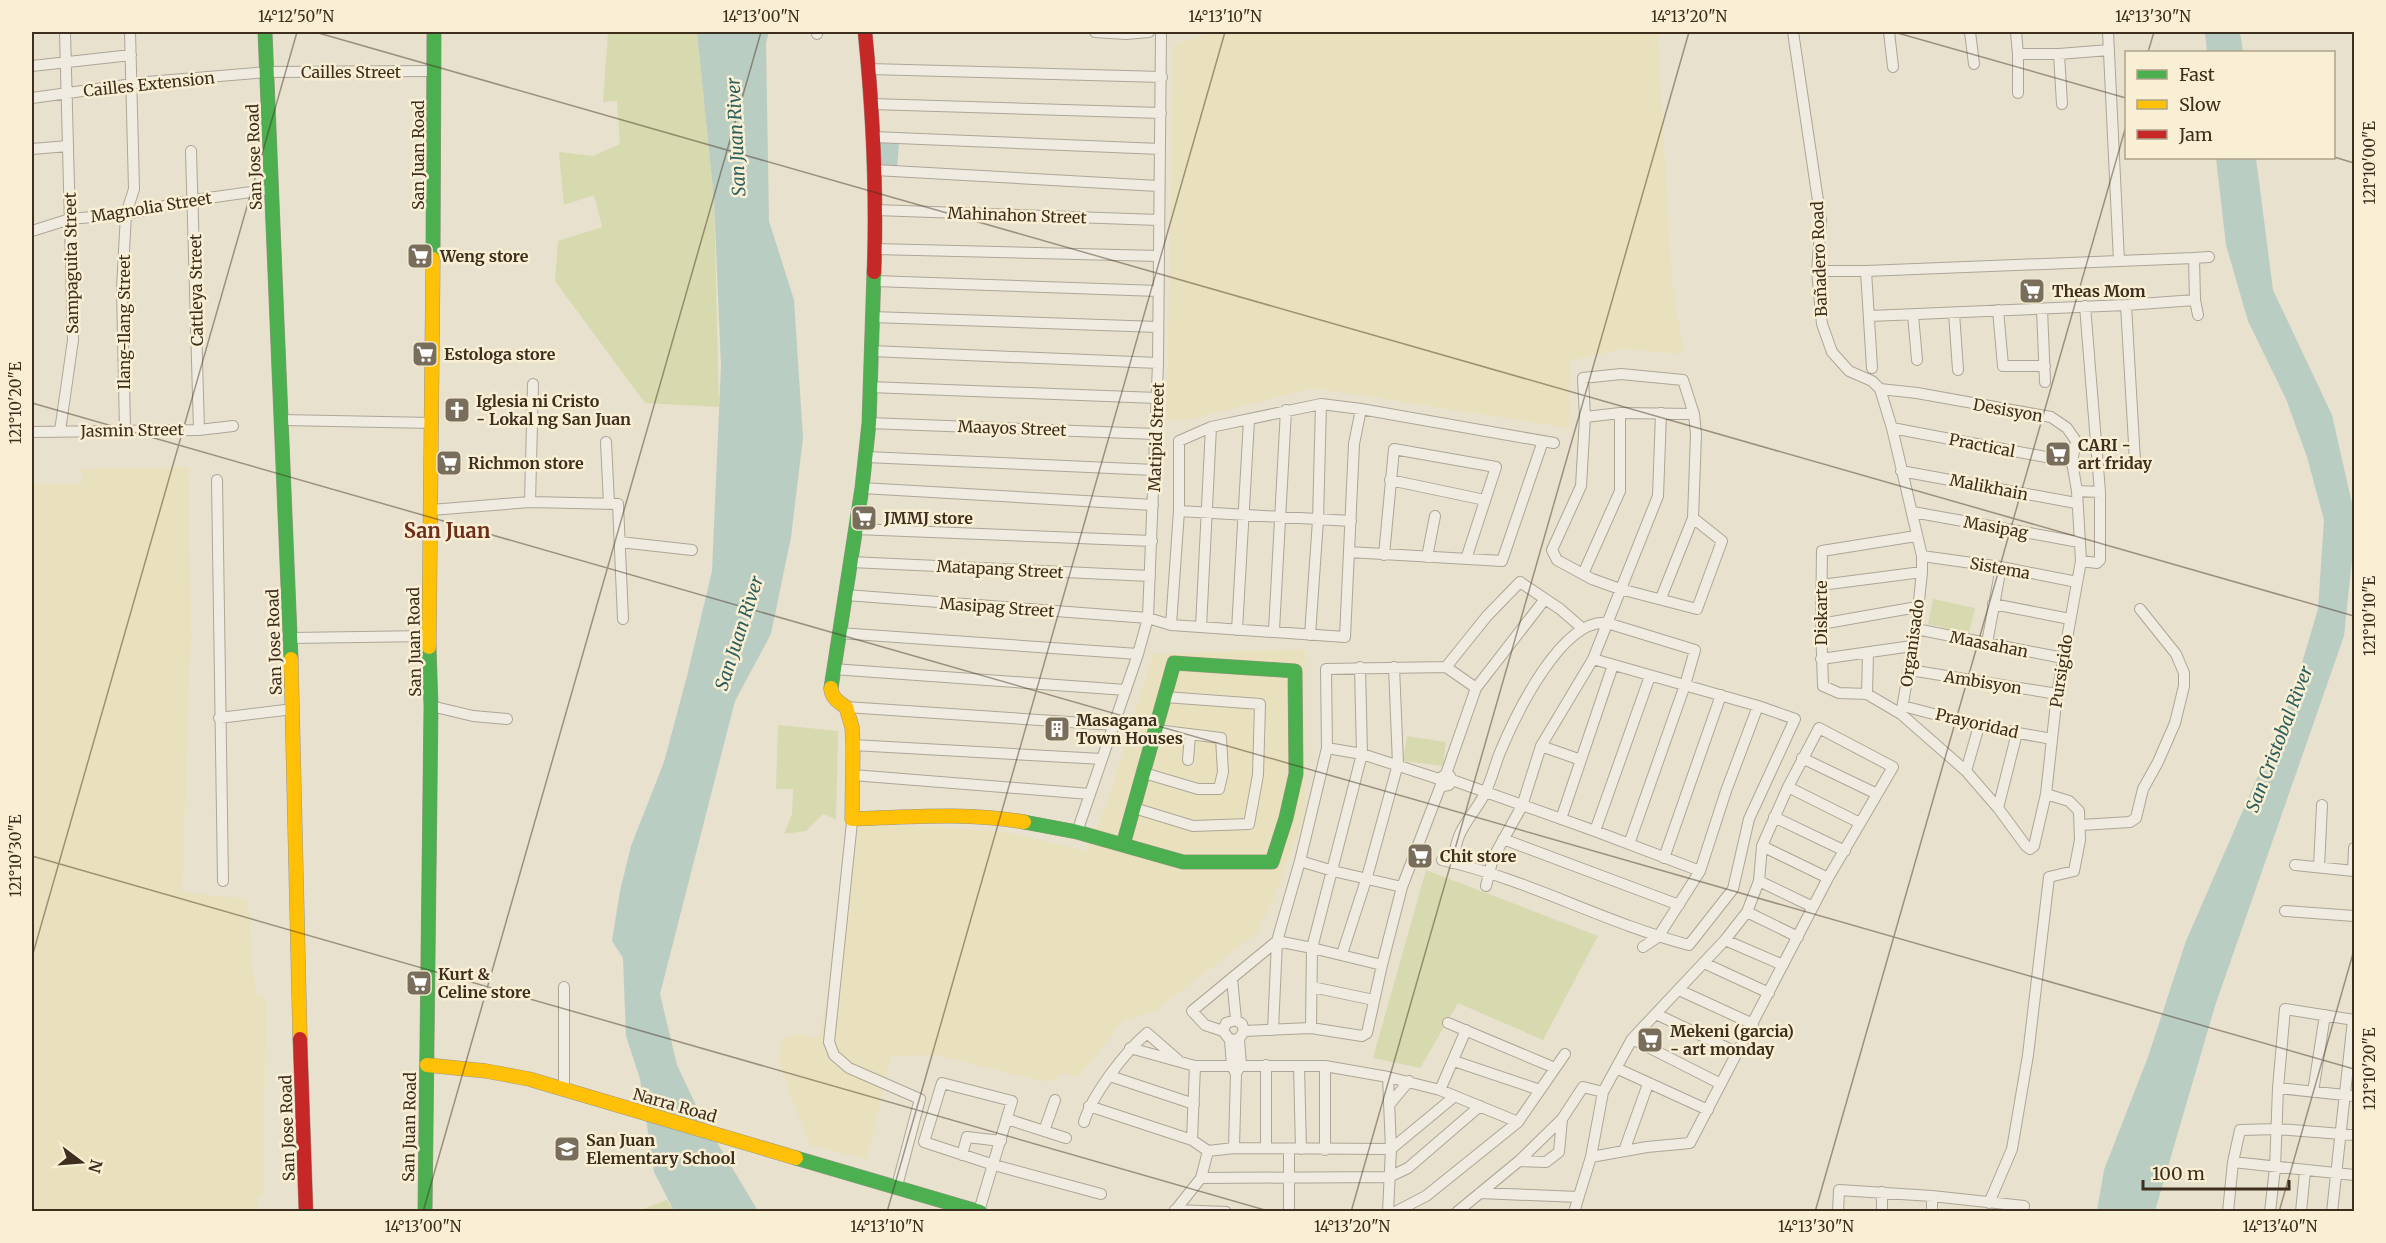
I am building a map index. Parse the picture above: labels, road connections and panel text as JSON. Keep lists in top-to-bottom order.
{
  "streets": {
    "street": [
      "Cailles Street",
      "Cailles Extension",
      "San Juan Road",
      "San Jose Road",
      "Magnolia Street",
      "Mahinahon Street",
      "Bañadero Road",
      "Sampaguita Street",
      "Cattleya Street",
      "Ilang-Ilang Street",
      "Desisyon",
      "Maayos Street",
      "Jasmin Street",
      "Matipid Street",
      "Practical",
      "Malikhain",
      "Masipag",
      "Sistema",
      "Matapang Street",
      "Masipag Street",
      "Diskarte",
      "Organisado",
      "Maasahan",
      "Pursigido",
      "Ambisyon",
      "Prayoridad",
      "Narra Road"
    ]
  },
  "crossings": [
    ["Cailles Street", "Cailles Extension"],
    ["Cailles Street", "San Juan Road"],
    ["Cailles Street", "San Jose Road"],
    ["Cailles Extension", "San Jose Road"],
    ["Cailles Extension", "Sampaguita Street"],
    ["Cailles Extension", "Ilang-Ilang Street"],
    ["San Juan Road", "Narra Road"],
    ["San Jose Road", "Magnolia Street"],
    ["Magnolia Street", "Sampaguita Street"],
    ["Magnolia Street", "Cattleya Street"],
    ["Magnolia Street", "Ilang-Ilang Street"],
    ["Mahinahon Street", "Matipid Street"],
    ["Bañadero Road", "Desisyon"],
    ["Bañadero Road", "Organisado"],
    ["Sampaguita Street", "Jasmin Street"],
    ["Cattleya Street", "Jasmin Street"],
    ["Ilang-Ilang Street", "Jasmin Street"],
    ["Desisyon", "Practical"],
    ["Desisyon", "Organisado"],
    ["Desisyon", "Pursigido"],
    ["Maayos Street", "Matipid Street"],
    ["Matipid Street", "Matapang Street"],
    ["Matipid Street", "Masipag Street"],
    ["Practical", "Organisado"],
    ["Malikhain", "Organisado"],
    ["Malikhain", "Pursigido"],
    ["Masipag", "Organisado"],
    ["Masipag", "Pursigido"],
    ["Sistema", "Organisado"],
    ["Sistema", "Pursigido"],
    ["Diskarte", "Organisado"],
    ["Diskarte", "Prayoridad"],
    ["Organisado", "Maasahan"],
    ["Organisado", "Ambisyon"],
    ["Organisado", "Prayoridad"],
    ["Maasahan", "Pursigido"],
    ["Pursigido", "Ambisyon"],
    ["Pursigido", "Prayoridad"]
  ],
  "districts": ["San Juan"],
  "water": ["San Juan River", "San Cristobal River"],
  "places": {
    "supermarket": [
      "Weng store",
      "Theas Mom",
      "Estologa store",
      "CARI - art friday",
      "Richmon store",
      "JMMJ store",
      "Chit store",
      "Kurt & Celine store",
      "Mekeni (garcia) - art monday"
    ],
    "church": ["Iglesia ni Cristo - Lokal ng San Juan"],
    "building": ["Masagana Town Houses"],
    "school or university": ["San Juan Elementary School"]
  },
  "legend": ["Fast", "Slow", "Jam"],
  "scale_bar": "100 m",
  "north": "right",
  "coordinates": [
    "14°12'50\"N",
    "14°13'00\"N",
    "14°13'10\"N",
    "14°13'20\"N",
    "14°13'30\"N",
    "121°10'00\"E",
    "121°10'20\"E",
    "121°10'10\"E",
    "121°10'30\"E",
    "14°13'40\"N"
  ]
}
